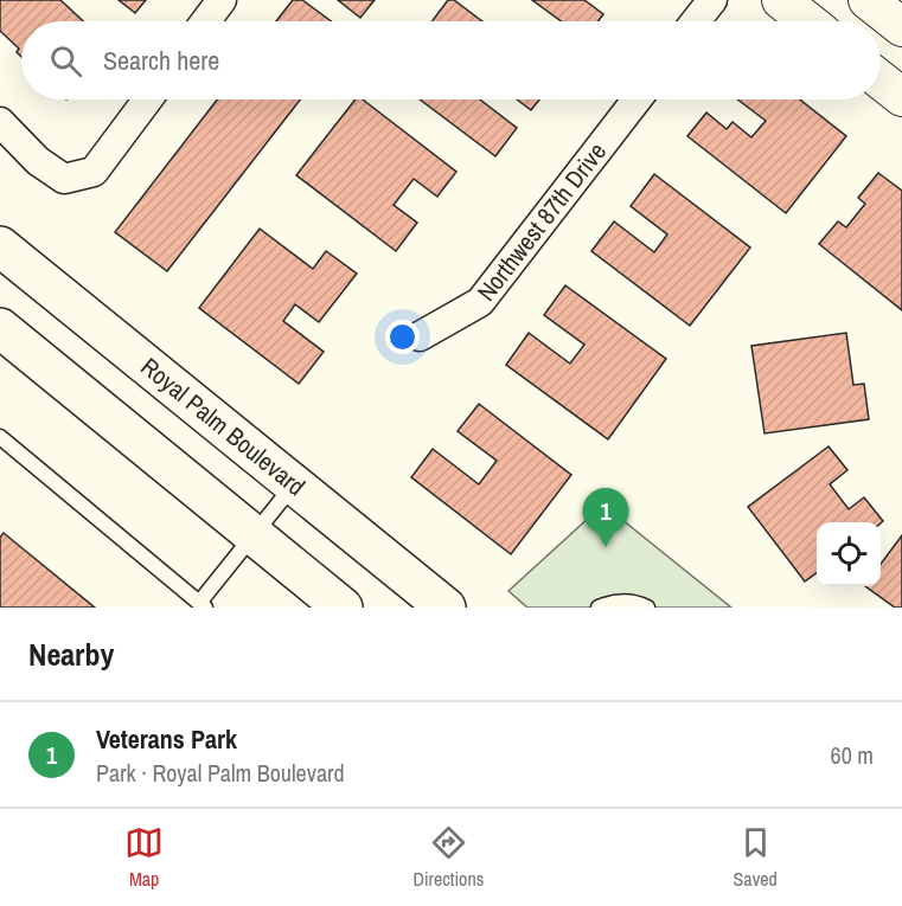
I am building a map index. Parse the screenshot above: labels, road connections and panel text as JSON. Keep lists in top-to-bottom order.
{
  "streets": {
    "main road": ["Royal Palm Boulevard"],
    "street": ["Northwest 87th Drive"]
  },
  "page": {
    "search": "Search here",
    "pins": "1",
    "heading": "Nearby",
    "list": [
      {
        "mark": "1",
        "name": "Veterans Park",
        "note": "Park · Royal Palm Boulevard",
        "value": "60 m"
      }
    ],
    "nav": ["Map", "Directions", "Saved"]
  }
}
